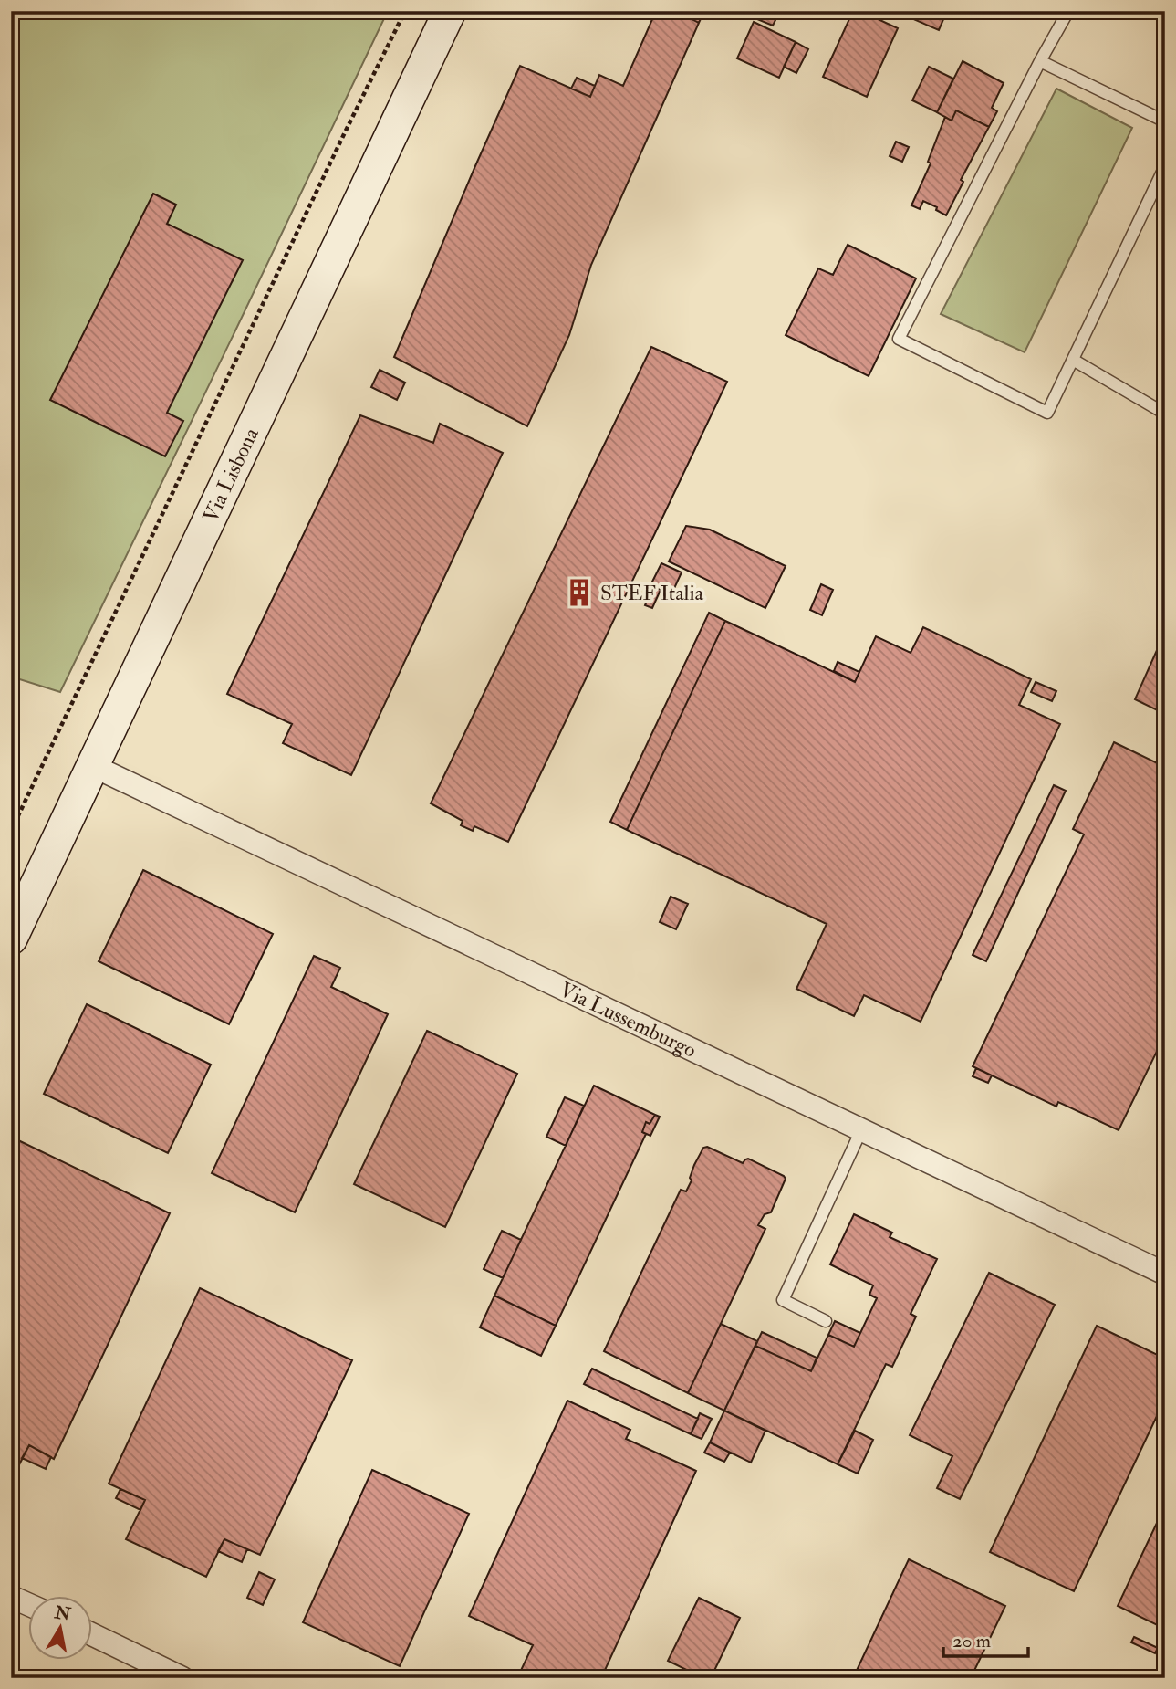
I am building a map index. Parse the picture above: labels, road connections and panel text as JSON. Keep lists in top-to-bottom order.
{
  "streets": {
    "street": ["Via Lisbona", "Via Lussemburgo"]
  },
  "crossings": [
    ["Via Lisbona", "Via Lussemburgo"]
  ],
  "places": {
    "building": ["STEF Italia"]
  },
  "scale_bar": "20 m",
  "north": "top"
}
